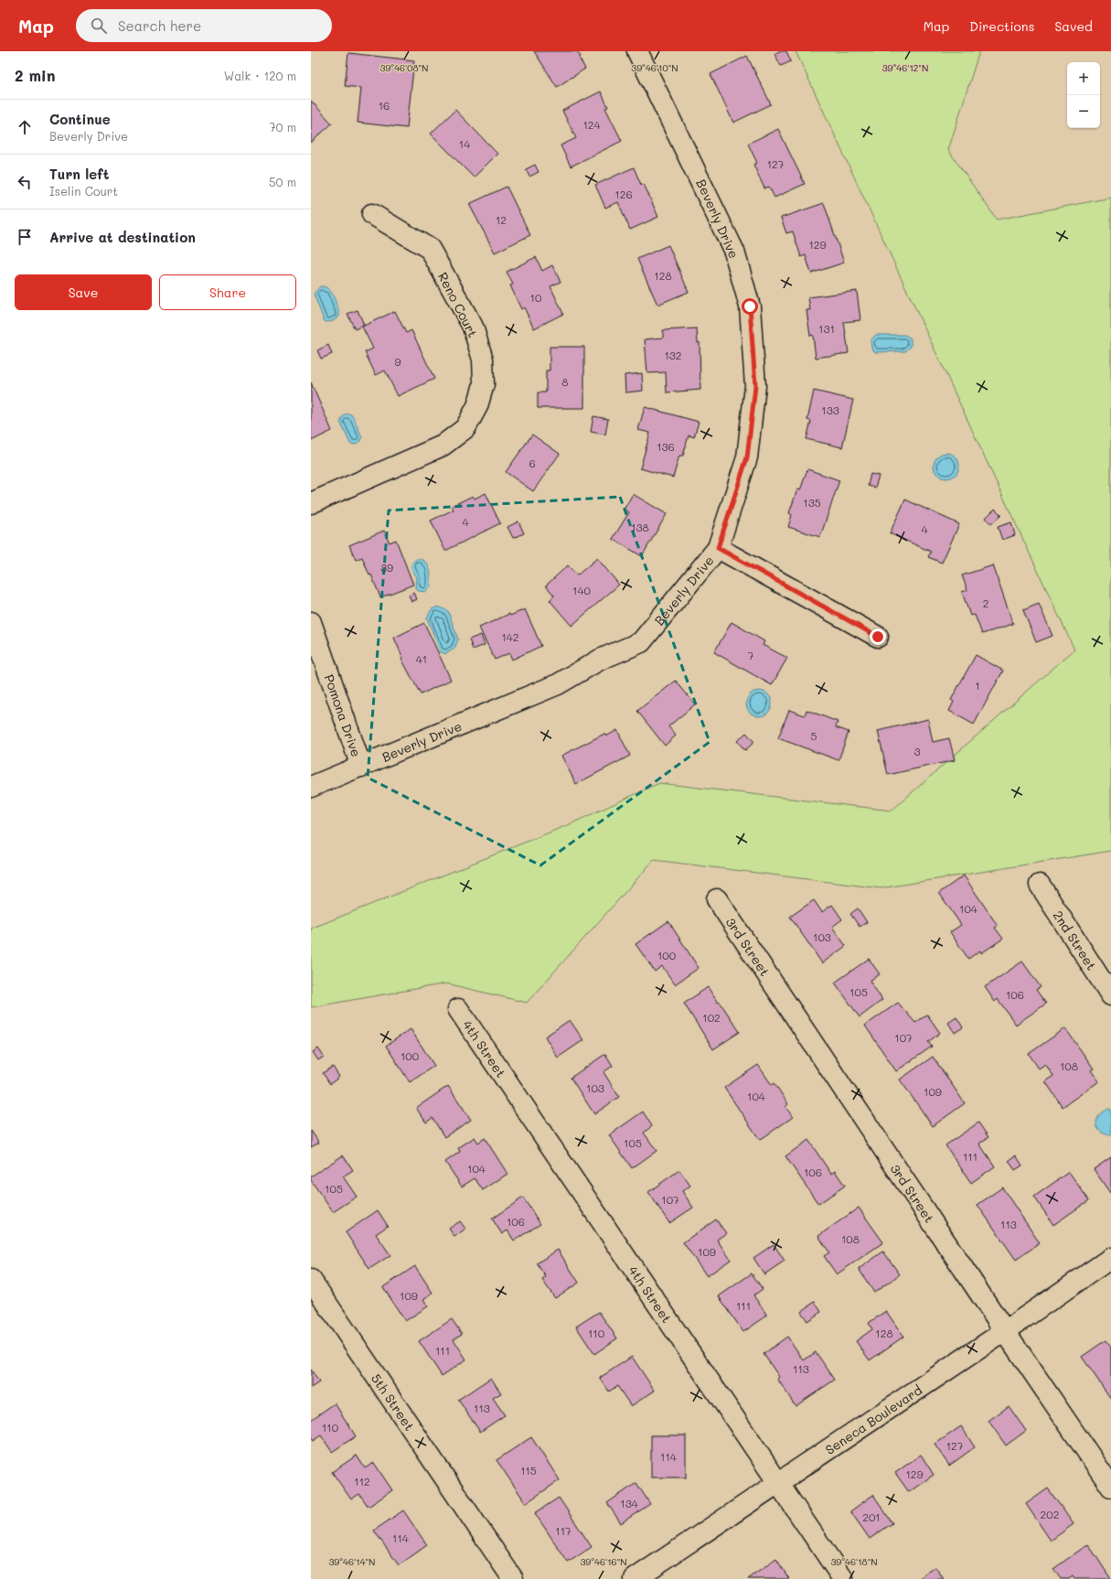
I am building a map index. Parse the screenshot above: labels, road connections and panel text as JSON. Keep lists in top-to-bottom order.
{
  "streets": {
    "street": [
      "Beverly Drive",
      "Reno Court",
      "Pomona Drive",
      "2nd Street",
      "3rd Street",
      "4th Street",
      "5th Street",
      "Seneca Boulevard"
    ]
  },
  "crossings": [
    ["Beverly Drive", "Pomona Drive"],
    ["3rd Street", "Seneca Boulevard"],
    ["4th Street", "Seneca Boulevard"]
  ],
  "house_numbers": [
    "16",
    "124",
    "14",
    "127",
    "126",
    "12",
    "129",
    "128",
    "10",
    "131",
    "132",
    "9",
    "8",
    "133",
    "136",
    "6",
    "135",
    "4",
    "138",
    "4",
    "39",
    "140",
    "2",
    "142",
    "7",
    "41",
    "1",
    "5",
    "3",
    "104",
    "103",
    "100",
    "105",
    "106",
    "102",
    "107",
    "100",
    "108",
    "103",
    "109",
    "104",
    "105",
    "111",
    "104",
    "106",
    "105",
    "107",
    "106",
    "113",
    "108",
    "109",
    "109",
    "111",
    "110",
    "128",
    "111",
    "113",
    "113",
    "110",
    "127",
    "114",
    "115",
    "129",
    "112",
    "134",
    "202",
    "201",
    "117",
    "114"
  ],
  "page": {
    "header": "Map",
    "search": "Search here",
    "nav": ["Map", "Directions", "Saved"],
    "heading": ["2 min", "Walk · 120 m"],
    "map_buttons": ["+", "−"],
    "list": [
      ["Continue", "Beverly Drive", "70 m"],
      ["Turn left", "Iselin Court", "50 m"],
      "Arrive at destination"
    ],
    "buttons": ["Save", "Share"]
  },
  "coordinates": [
    "39°46'08\"N",
    "39°46'10\"N",
    "39°46'12\"N",
    "39°46'14\"N",
    "39°46'16\"N",
    "39°46'18\"N"
  ]
}
